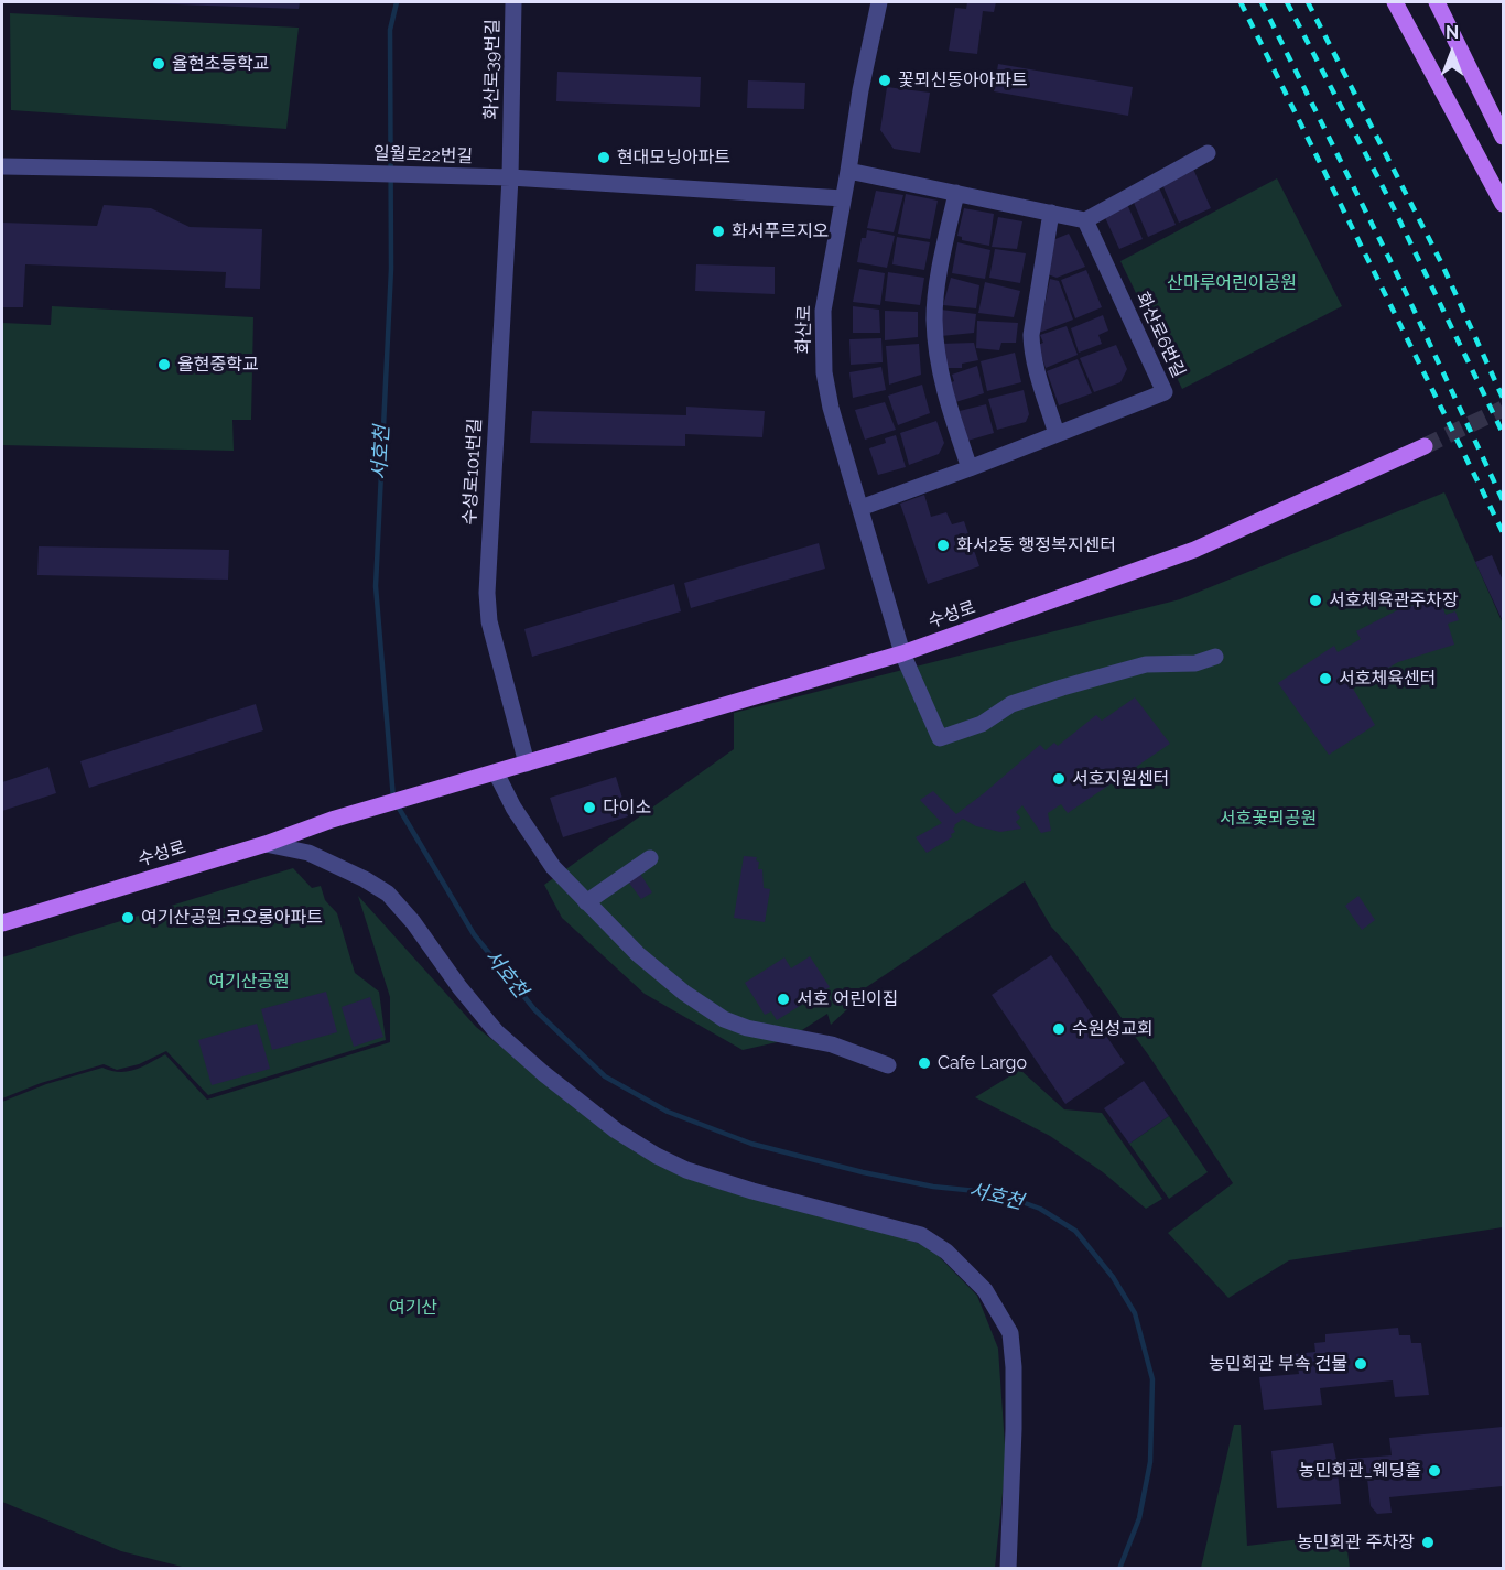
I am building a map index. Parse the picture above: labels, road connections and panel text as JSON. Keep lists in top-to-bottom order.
{
  "streets": {
    "main road": ["수성로"],
    "street": [
      "화산로39번길",
      "일월로22번길",
      "화산로",
      "화산로6번길",
      "수성로101번길"
    ]
  },
  "crossings": [
    ["화산로39번길", "일월로22번길"],
    ["화산로39번길", "수성로101번길"],
    ["일월로22번길", "화산로"],
    ["일월로22번길", "수성로101번길"],
    ["화산로", "화산로6번길"],
    ["화산로", "수성로"],
    ["수성로101번길", "수성로"]
  ],
  "water": ["서호천"],
  "parks": [
    "산마루어린이공원",
    "서호꽃뫼공원",
    "여기산공원",
    "여기산"
  ],
  "places": [
    "율현초등학교",
    "꽃뫼신동아아파트",
    "현대모닝아파트",
    "화서푸르지오",
    "율현중학교",
    "화서2동 행정복지센터",
    "서호체육관주차장",
    "서호체육센터",
    "서호지원센터",
    "다이소",
    "여기산공원.코오롱아파트",
    "서호 어린이집",
    "수원성교회",
    "Cafe Largo",
    "농민회관 부속 건물",
    "농민회관_웨딩홀",
    "농민회관 주차장"
  ],
  "north": "top"
}
